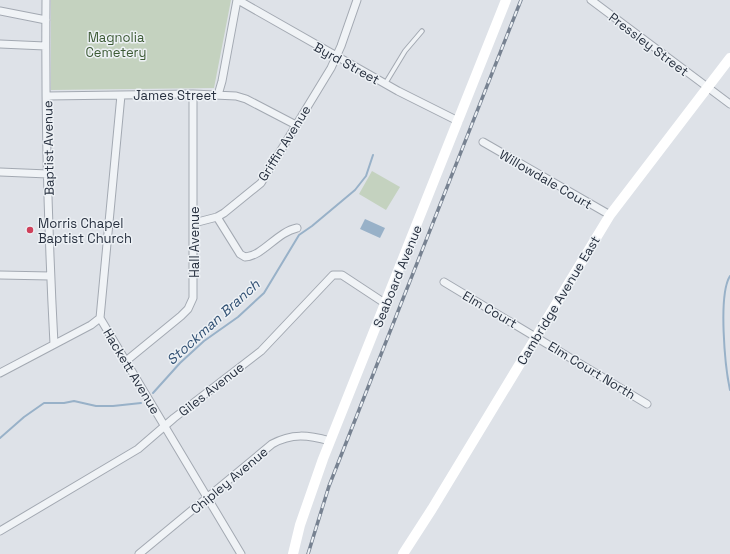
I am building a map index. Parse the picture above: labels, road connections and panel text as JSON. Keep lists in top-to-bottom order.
{
  "streets": {
    "street": [
      "Pressley Street",
      "Byrd Street",
      "James Street",
      "Griffin Avenue",
      "Baptist Avenue",
      "Willowdale Court",
      "Hall Avenue",
      "Seaboard Avenue",
      "Cambridge Avenue East",
      "Elm Court",
      "Elm Court North",
      "Hackett Avenue",
      "Giles Avenue",
      "Chipley Avenue"
    ]
  },
  "crossings": [
    ["Pressley Street", "Cambridge Avenue East"],
    ["Byrd Street", "Griffin Avenue"],
    ["Byrd Street", "Seaboard Avenue"],
    ["James Street", "Griffin Avenue"],
    ["James Street", "Baptist Avenue"],
    ["James Street", "Hall Avenue"],
    ["James Street", "Hackett Avenue"],
    ["Griffin Avenue", "Hall Avenue"],
    ["Willowdale Court", "Cambridge Avenue East"],
    ["Hall Avenue", "Hackett Avenue"],
    ["Seaboard Avenue", "Giles Avenue"],
    ["Seaboard Avenue", "Chipley Avenue"],
    ["Cambridge Avenue East", "Elm Court"],
    ["Cambridge Avenue East", "Elm Court North"],
    ["Elm Court", "Elm Court North"],
    ["Hackett Avenue", "Giles Avenue"],
    ["Hackett Avenue", "Chipley Avenue"]
  ],
  "water": ["Stockman Branch"],
  "parks": ["Magnolia Cemetery"],
  "places": ["Morris Chapel Baptist Church"]
}
